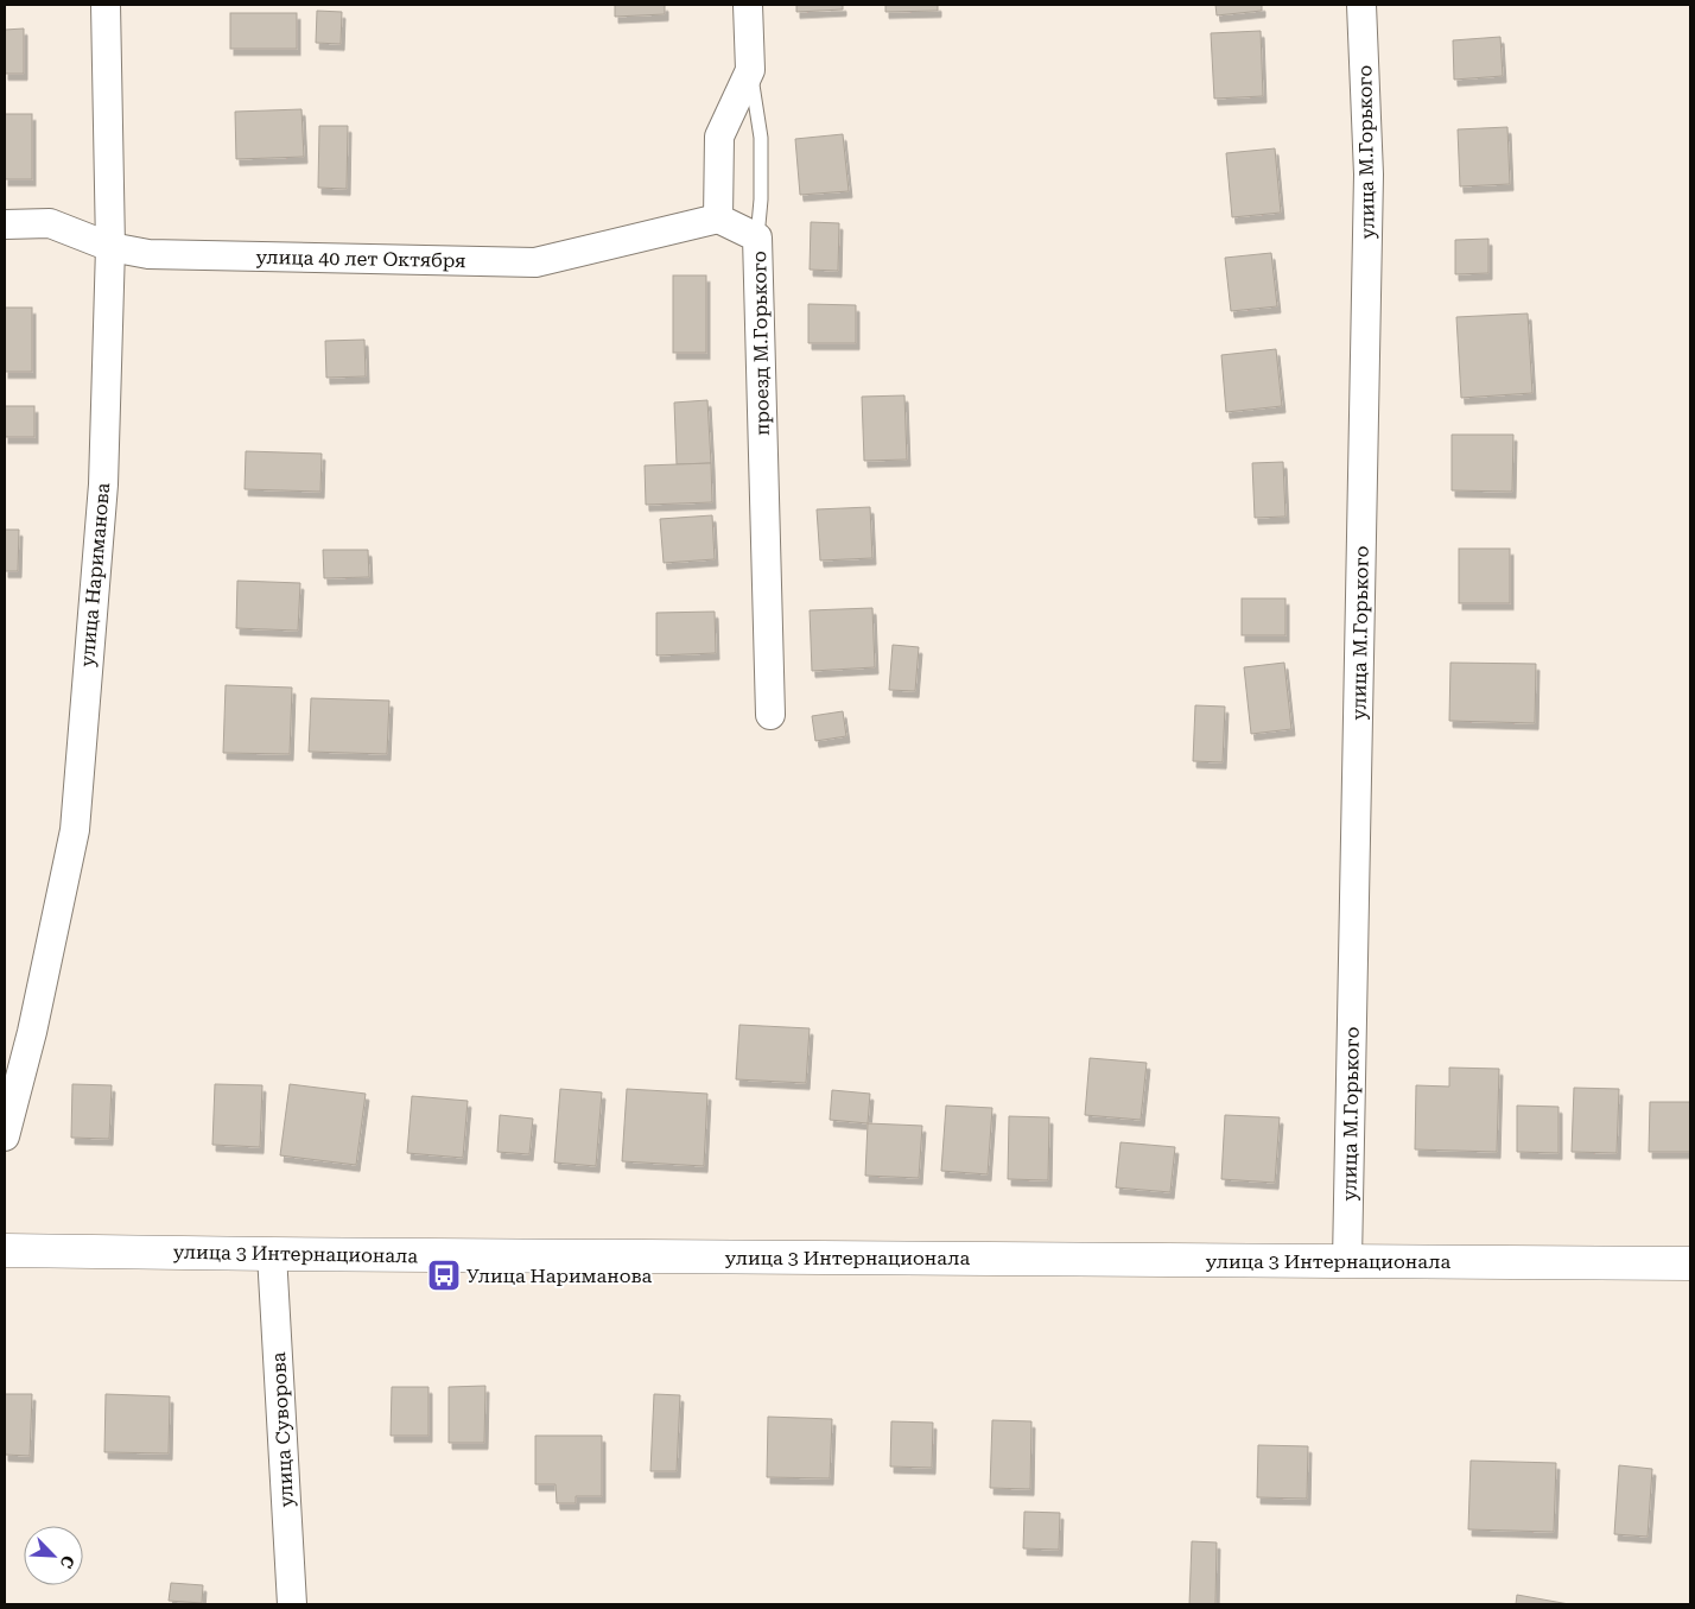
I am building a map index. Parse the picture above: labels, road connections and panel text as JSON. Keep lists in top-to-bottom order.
{
  "streets": {
    "street": [
      "улица М.Горького",
      "улица 40 лет Октября",
      "проезд М.Горького",
      "улица Нариманова",
      "улица 3 Интернационала",
      "улица Суворова"
    ]
  },
  "crossings": [
    ["улица М.Горького", "улица 3 Интернационала"],
    ["улица 40 лет Октября", "проезд М.Горького"],
    ["улица 40 лет Октября", "улица Нариманова"],
    ["улица 3 Интернационала", "улица Суворова"]
  ],
  "places": {
    "bus stop": ["Улица Нариманова"]
  },
  "north": "bottom right"
}
